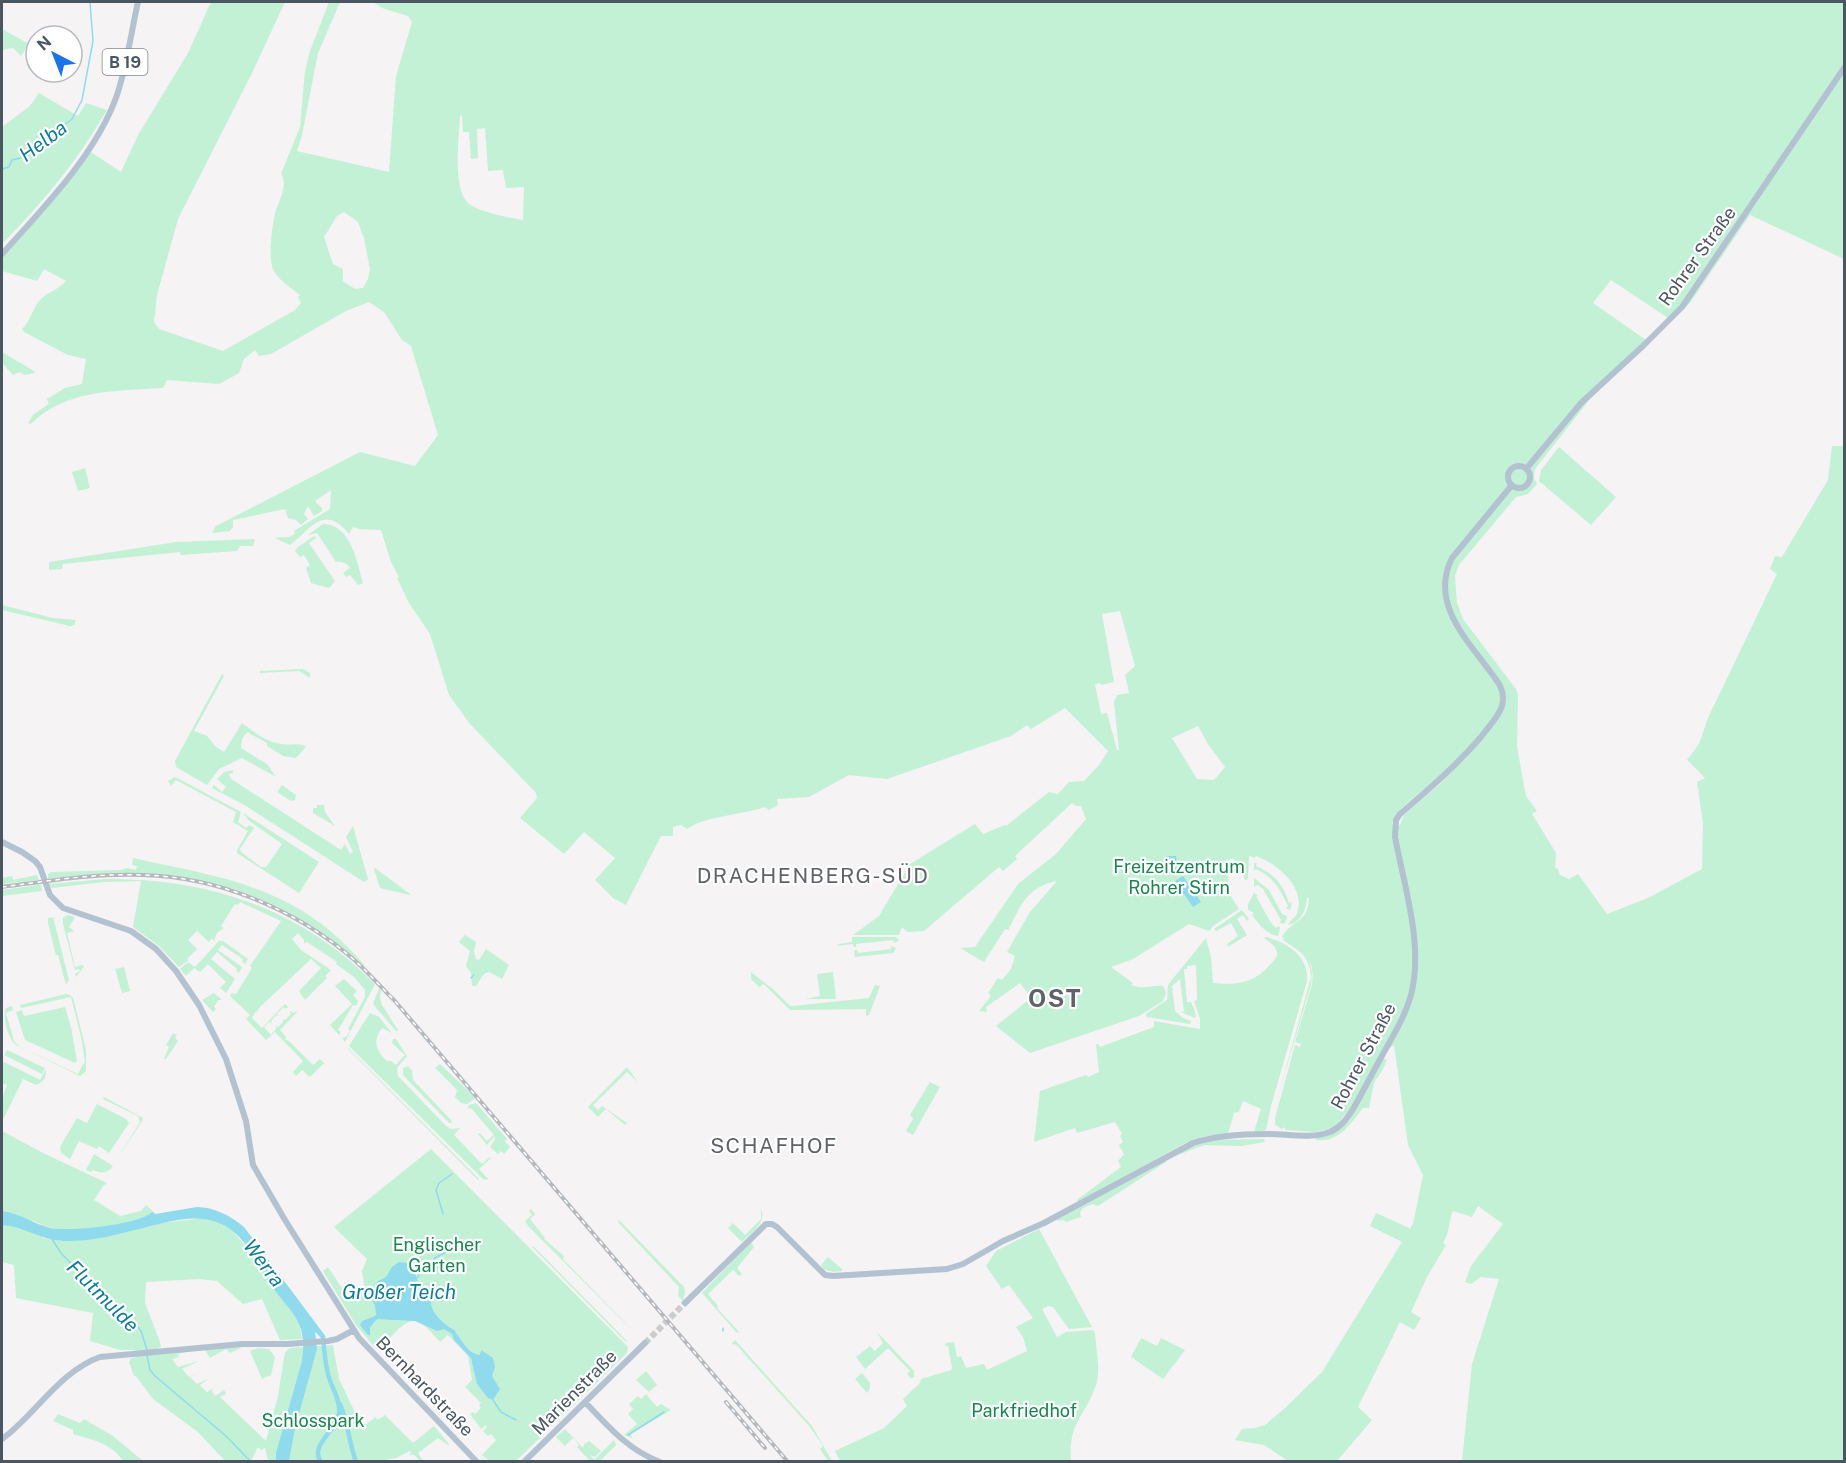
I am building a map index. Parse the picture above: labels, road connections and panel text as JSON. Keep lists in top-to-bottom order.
{
  "streets": {
    "main road": [
      "B 19",
      "Rohrer Straße",
      "Bernhardstraße",
      "Marienstraße"
    ]
  },
  "districts": ["DRACHENBERG-SÜD", "OST", "SCHAFHOF"],
  "water": [
    "Helba",
    "Werra",
    "Großer Teich",
    "Flutmulde"
  ],
  "parks": [
    "Freizeitzentrum Rohrer Stirn",
    "Englischer Garten",
    "Parkfriedhof",
    "Schlosspark"
  ],
  "north": "top left"
}
